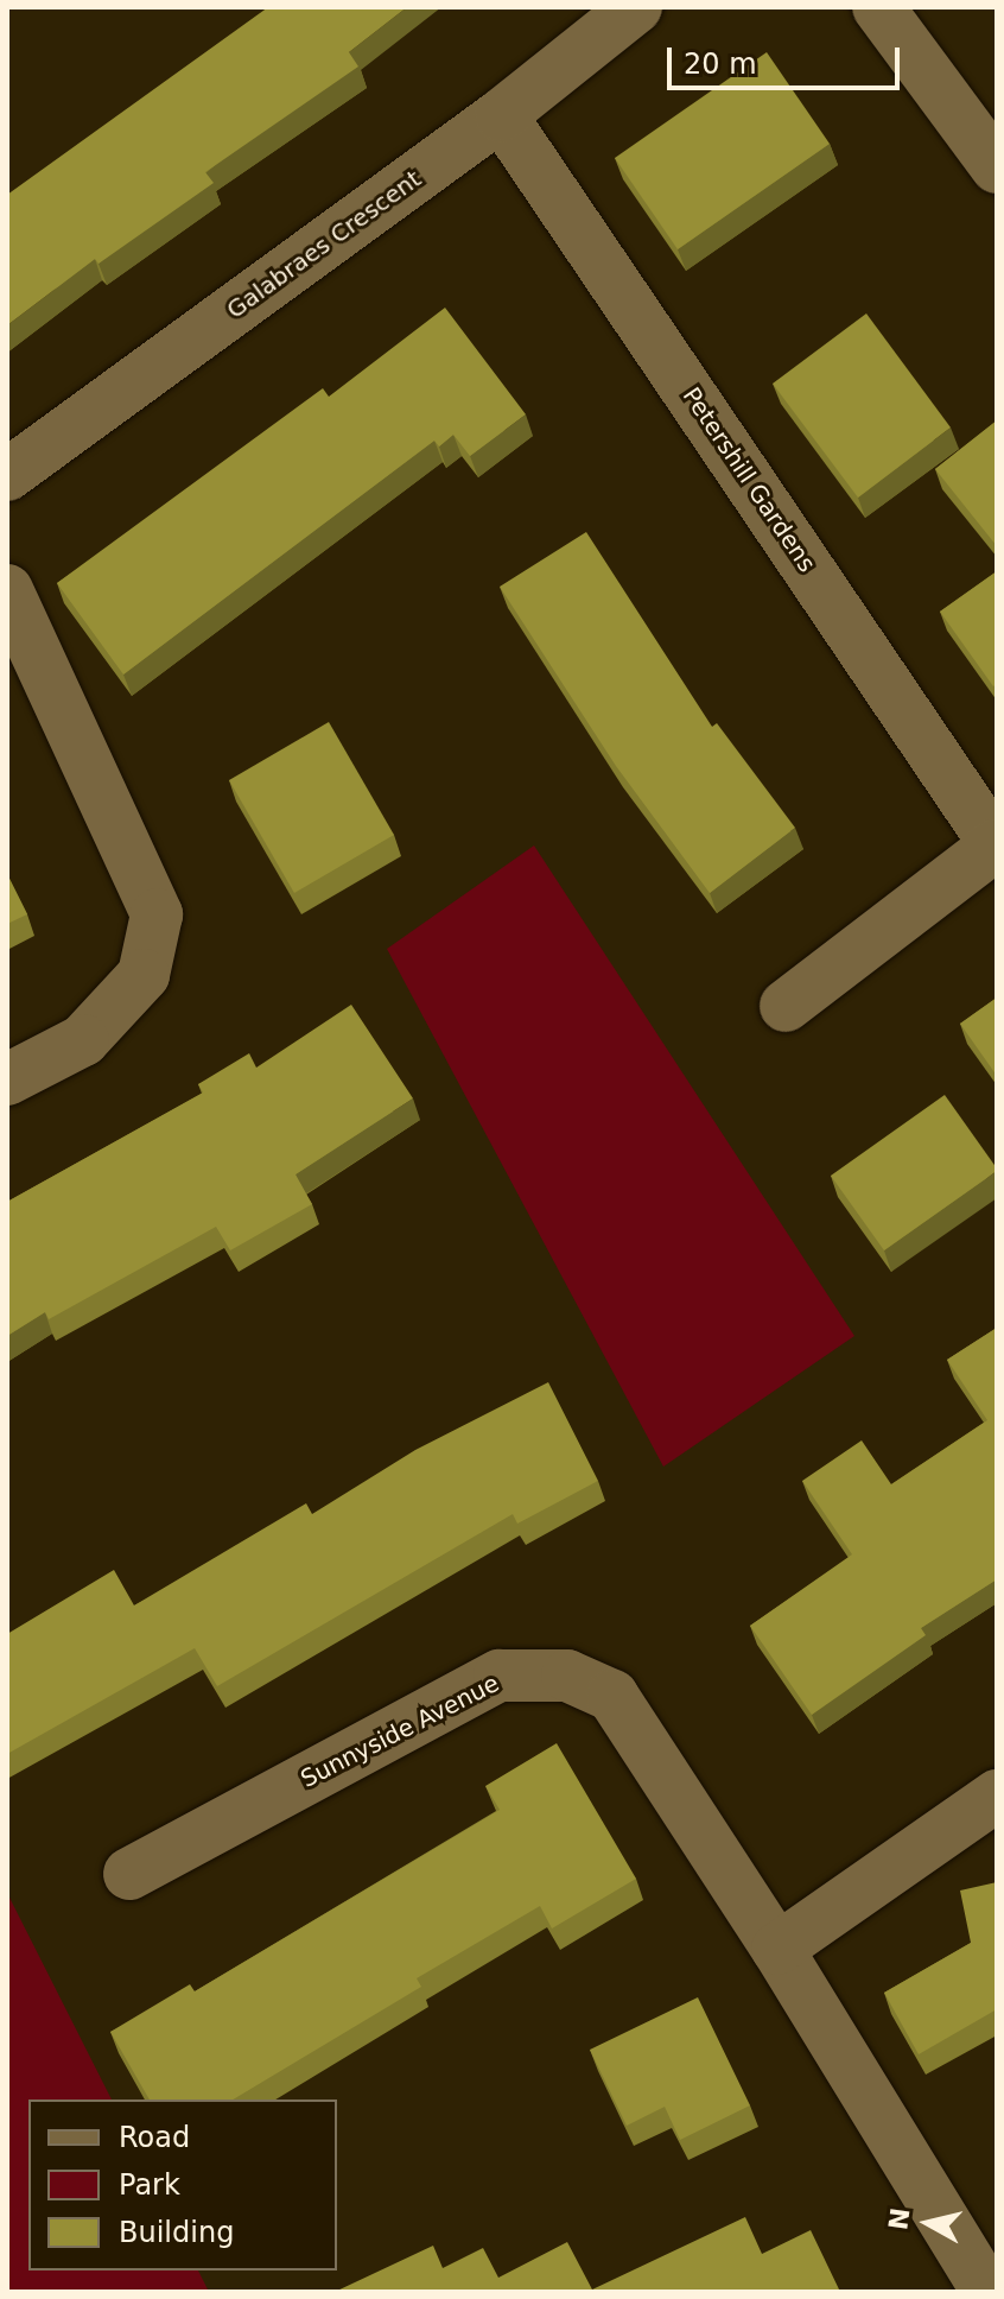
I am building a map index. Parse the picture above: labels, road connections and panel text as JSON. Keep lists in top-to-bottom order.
{
  "streets": {
    "street": ["Galabraes Crescent", "Petershill Gardens", "Sunnyside Avenue"]
  },
  "crossings": [
    ["Galabraes Crescent", "Petershill Gardens"]
  ],
  "legend": ["Road", "Park", "Building"],
  "scale_bar": "20 m",
  "north": "left"
}
